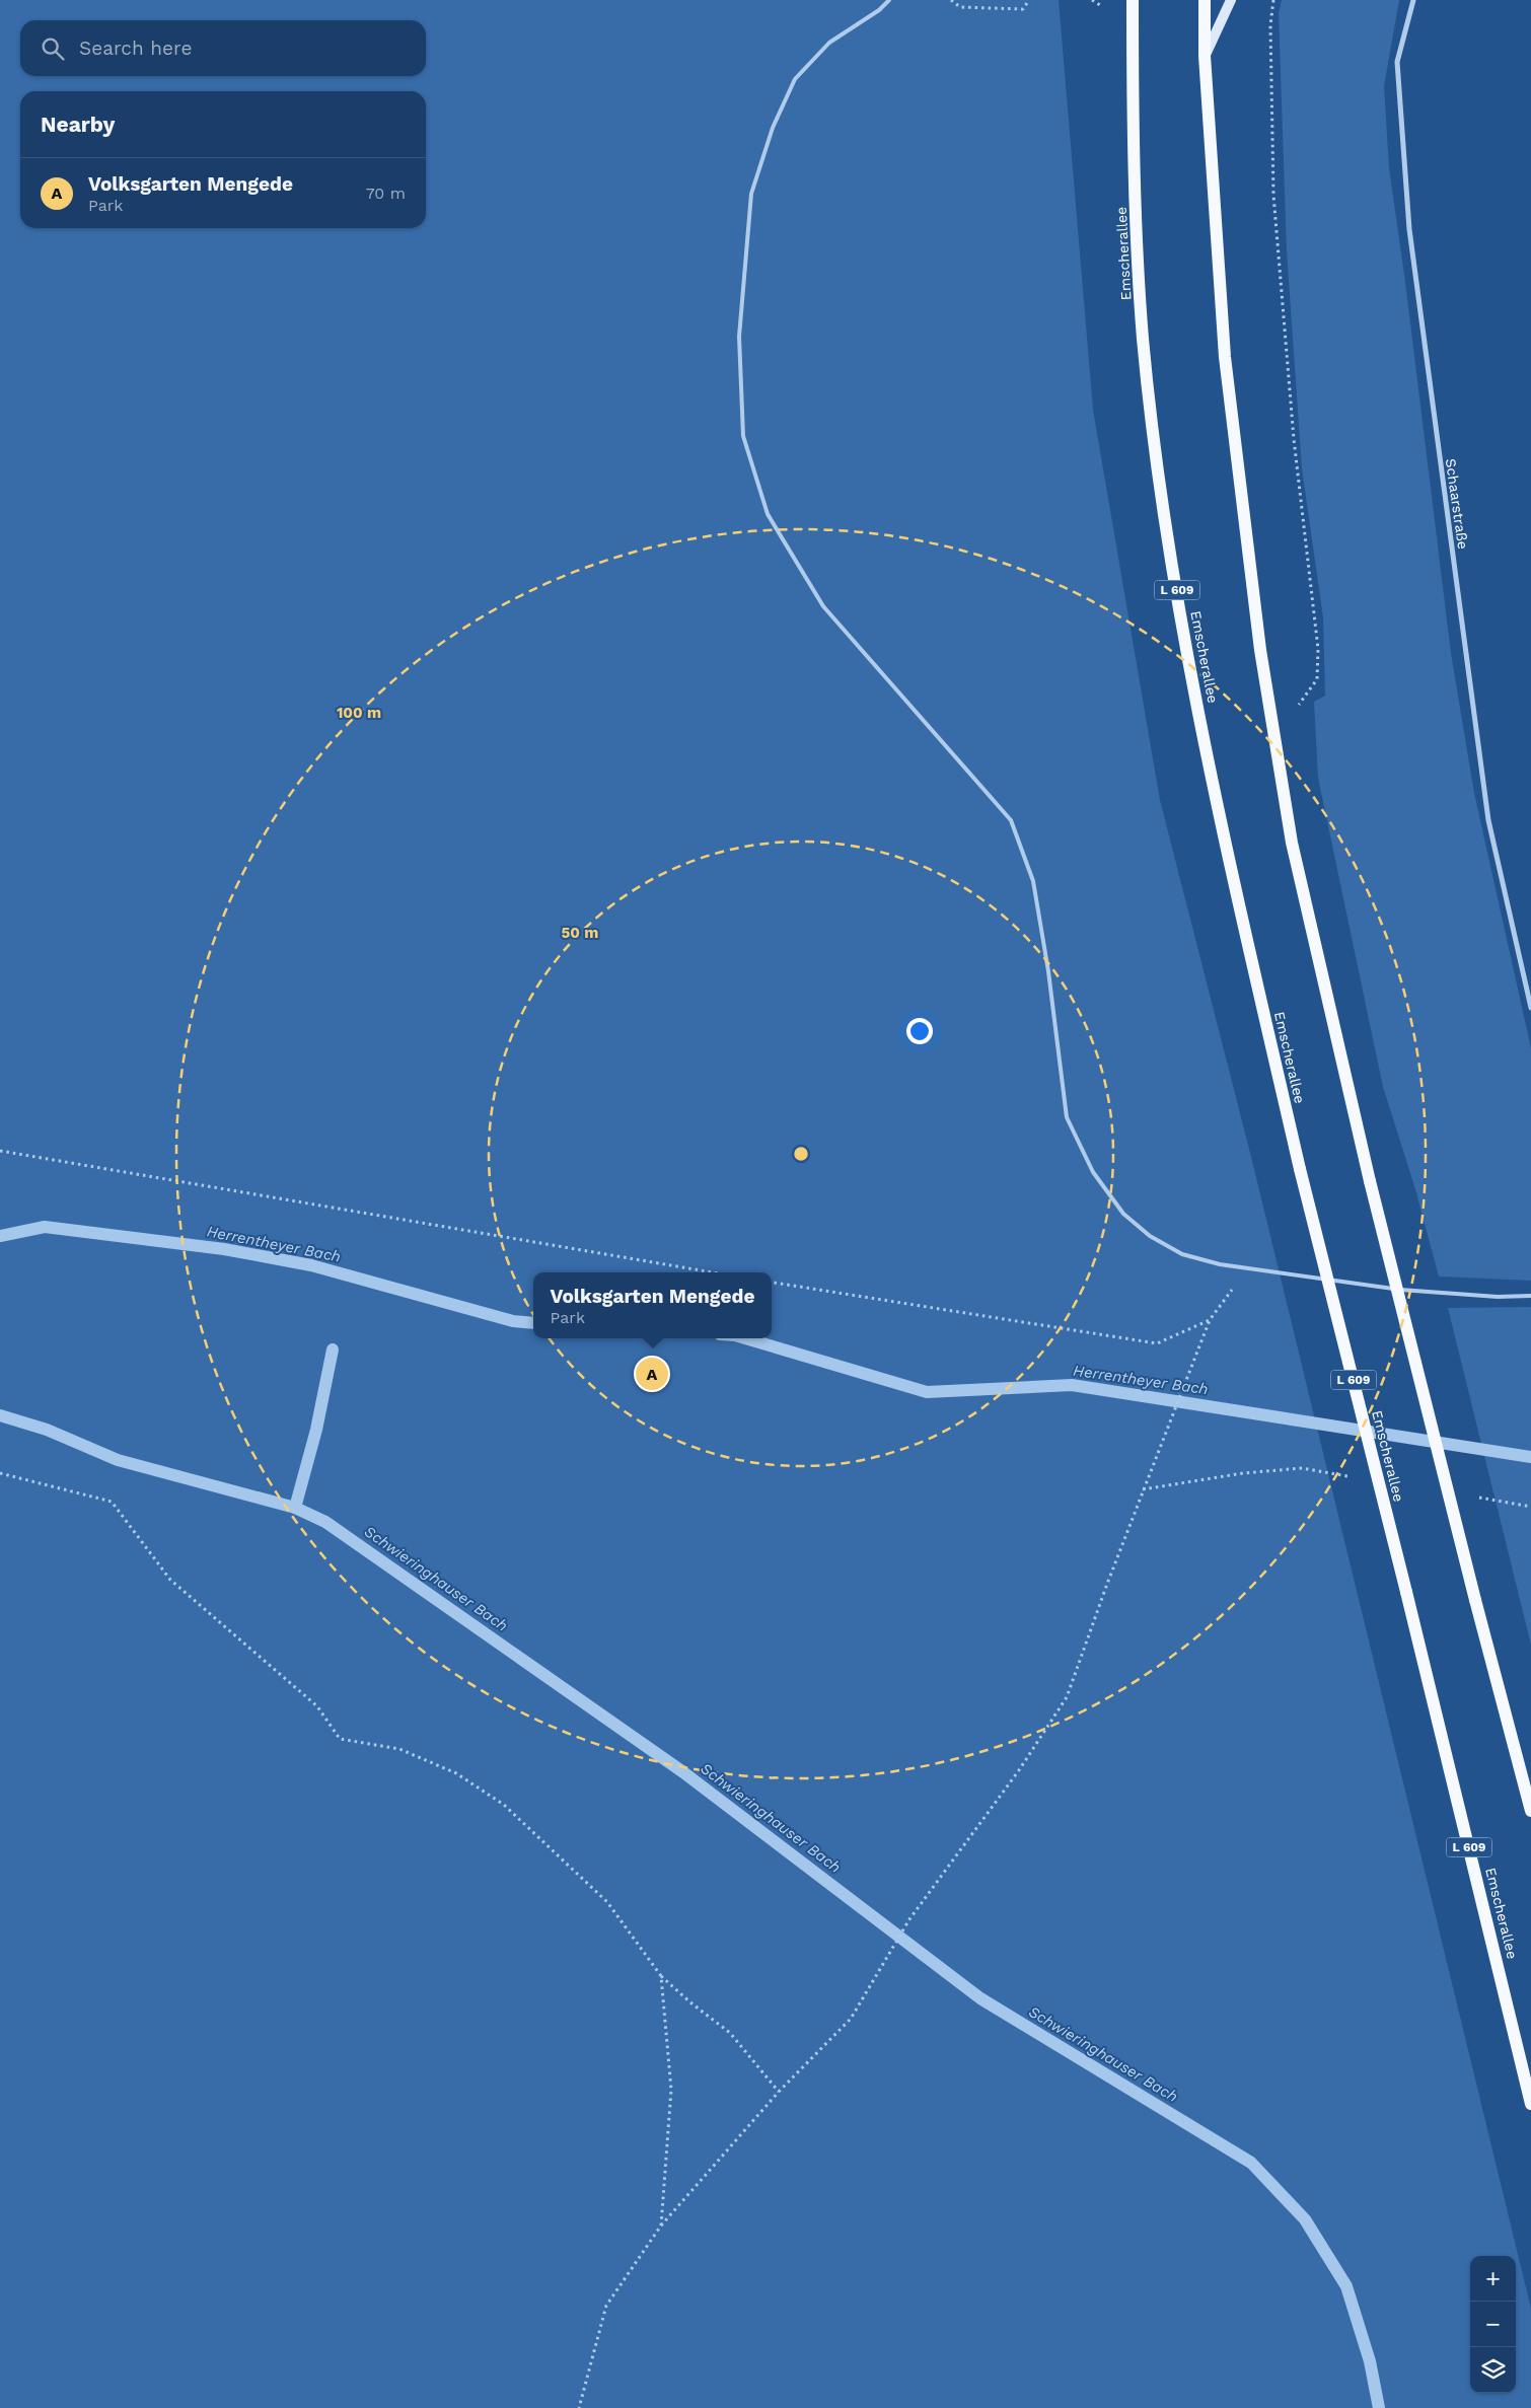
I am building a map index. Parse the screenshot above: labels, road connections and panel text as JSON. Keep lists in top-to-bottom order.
{
  "streets": {
    "main road": ["Emscherallee", "L 609"],
    "street": ["Schaarstraße"]
  },
  "water": ["Herrentheyer Bach", "Schwieringhauser Bach"],
  "page": {
    "search": "Search here",
    "heading": "Nearby",
    "list": [
      {
        "mark": "A",
        "name": "Volksgarten Mengede",
        "note": "Park",
        "value": "70 m"
      }
    ],
    "popup": ["Volksgarten Mengede", "Park"],
    "pins": "A",
    "map_buttons": ["+", "−"]
  },
  "rings": ["100 m", "50 m"]
}
